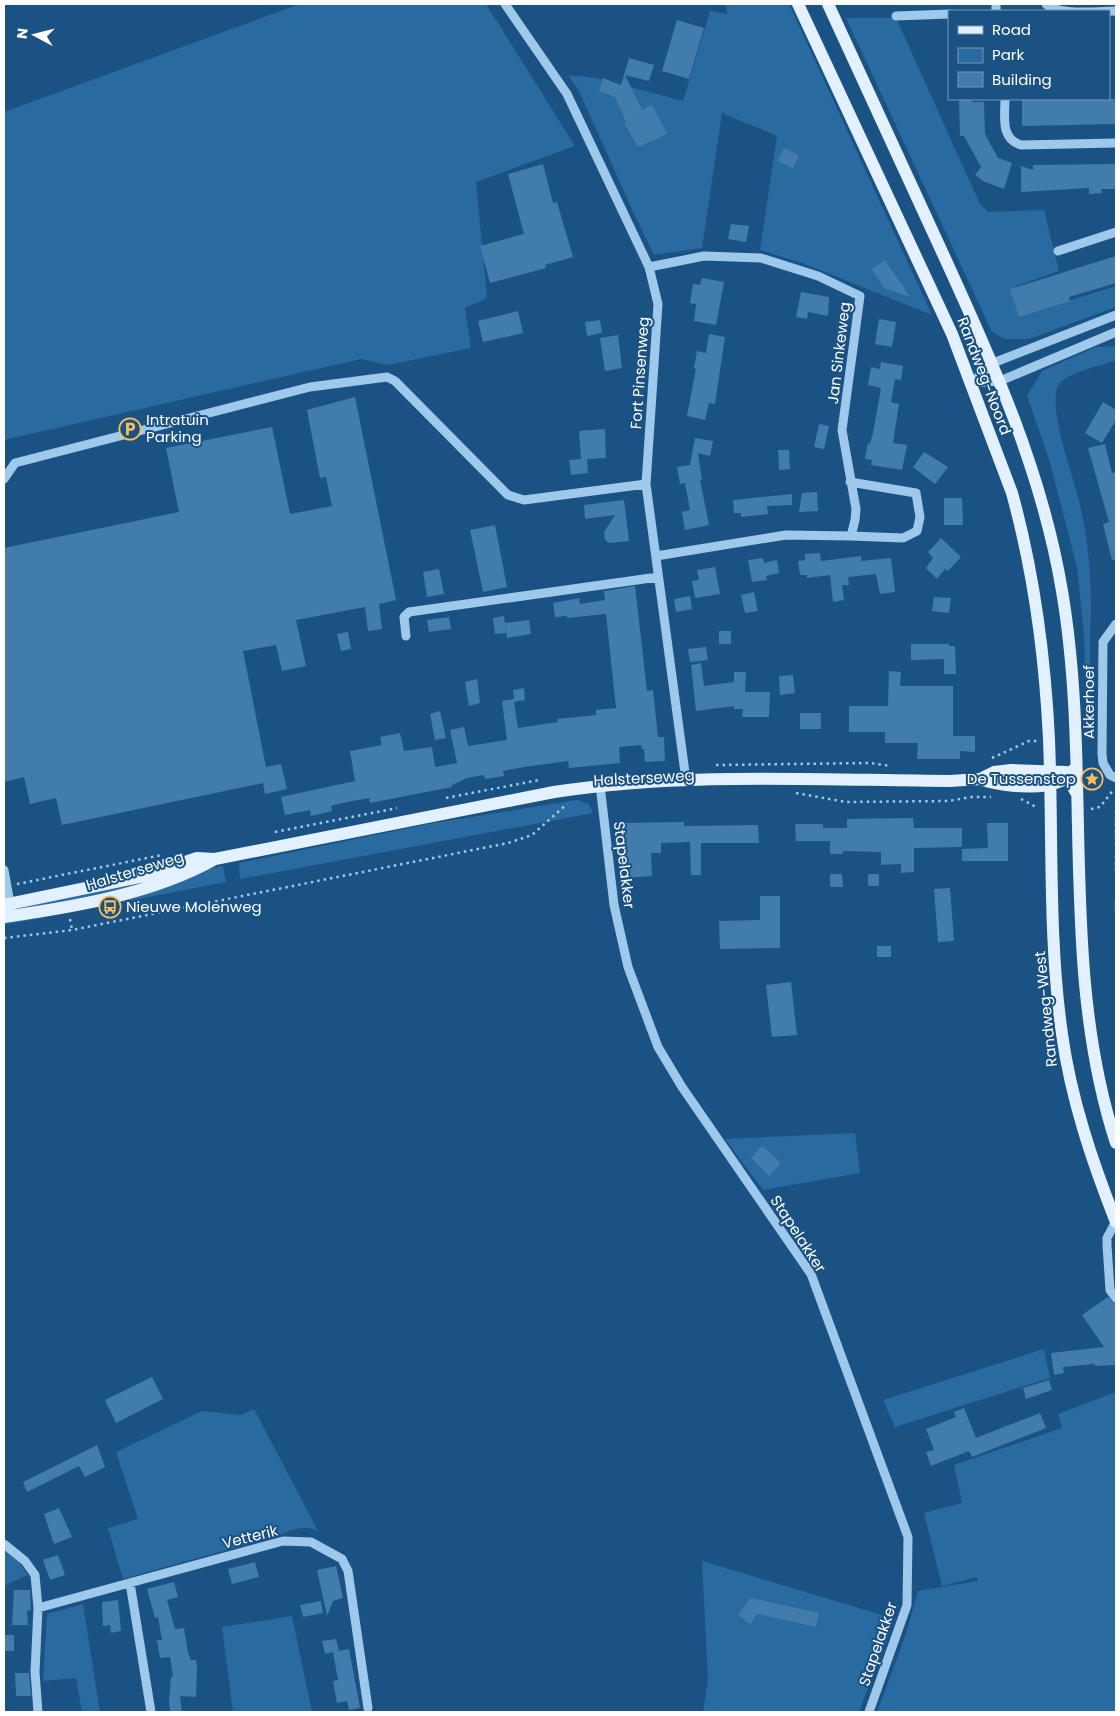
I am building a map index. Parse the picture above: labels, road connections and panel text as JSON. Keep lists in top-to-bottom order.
{
  "streets": {
    "main road": ["Randweg-Noord", "Halsterseweg", "Randweg-West"],
    "street": [
      "Jan Sinkeweg",
      "Fort Pinsenweg",
      "Akkerhoef",
      "Stapelakker",
      "Vetterik"
    ]
  },
  "crossings": [
    ["Jan Sinkeweg", "Fort Pinsenweg"],
    ["Fort Pinsenweg", "Halsterseweg"],
    ["Randweg-Noord", "Halsterseweg"],
    ["Randweg-Noord", "Randweg-West"],
    ["Halsterseweg", "Stapelakker"],
    ["Halsterseweg", "Randweg-West"]
  ],
  "places": {
    "parking": ["Intratuin Parking"],
    "place": ["De Tussenstop"],
    "bus stop": ["Nieuwe Molenweg"]
  },
  "legend": ["Road", "Park", "Building"],
  "north": "left"
}
